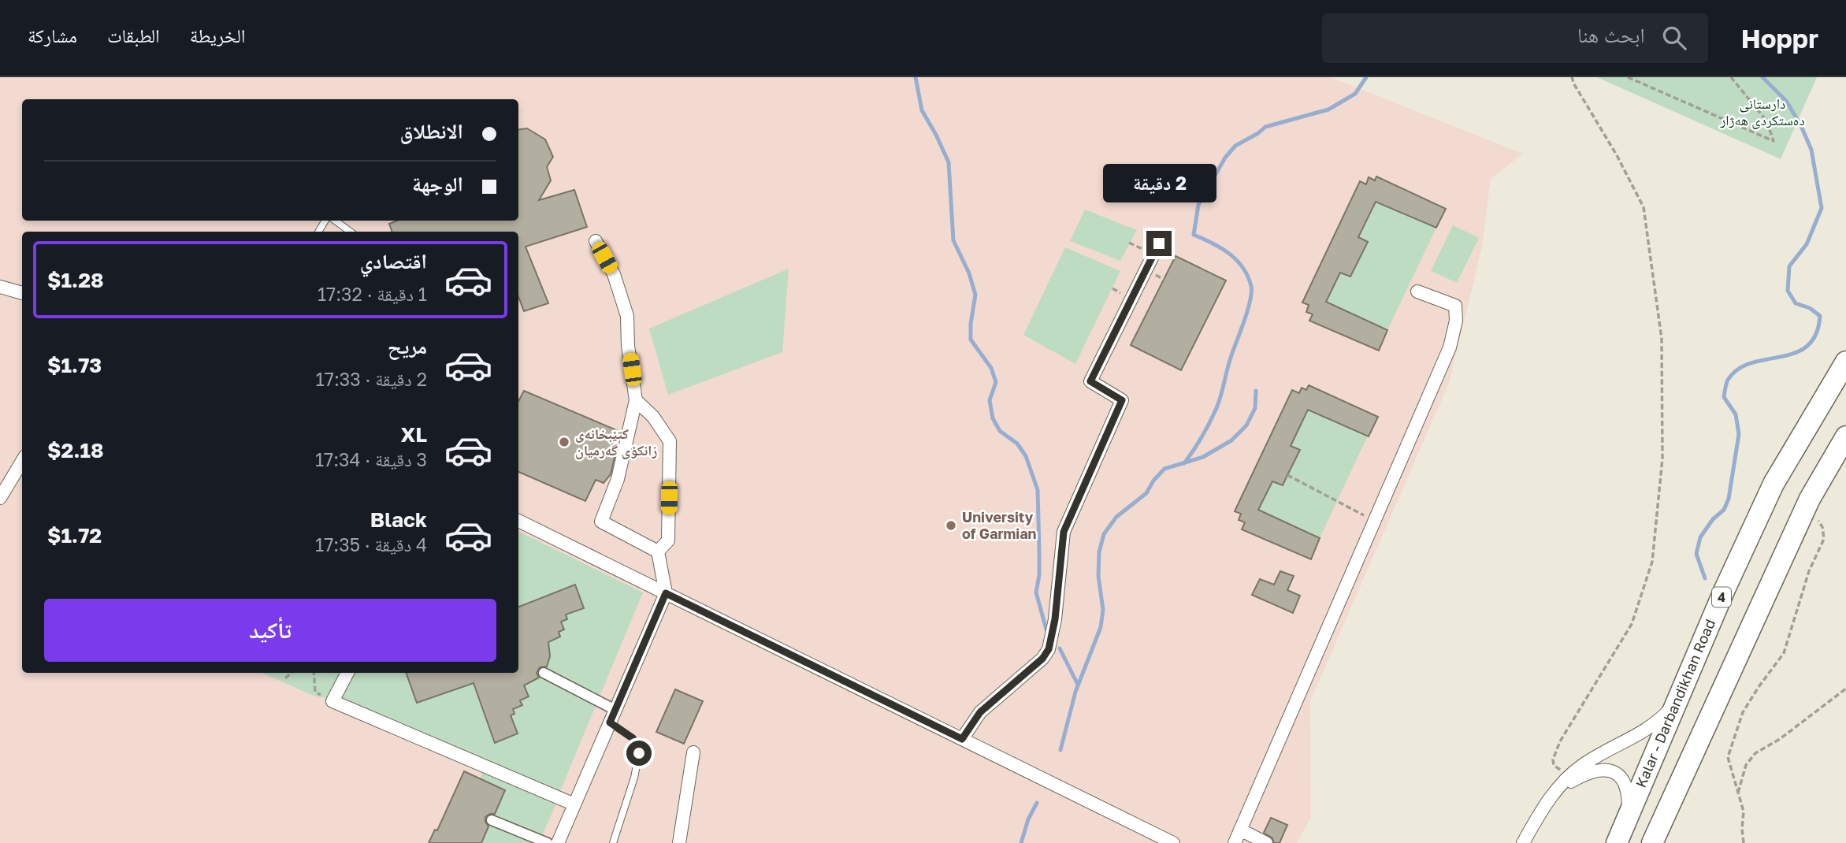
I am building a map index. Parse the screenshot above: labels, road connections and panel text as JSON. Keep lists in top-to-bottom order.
{
  "streets": {
    "highway": ["4", "Kalar - Darbandikhan Road"]
  },
  "parks": ["دارستانی دەستکردی هەژار"],
  "places": ["کتێبخانەی زانکۆی گەرمیان", "University of Garmian"],
  "page": {
    "header": "Hoppr",
    "search": "ابحث هنا",
    "nav": ["الخريطة", "الطبقات", "مشاركة"],
    "banner": ["الانطلاق", "الوجهة"],
    "bubble": "2 دقيقة",
    "list": [
      {
        "name": "اقتصادي",
        "note": "1 دقيقة · 17:32",
        "value": "$1.28"
      },
      {
        "name": "مريح",
        "note": "2 دقيقة · 17:33",
        "value": "$1.73"
      },
      {
        "name": "XL",
        "note": "3 دقيقة · 17:34",
        "value": "$2.18"
      },
      {
        "name": "Black",
        "note": "4 دقيقة · 17:35",
        "value": "$1.72"
      }
    ],
    "buttons": "تأكيد"
  }
}
